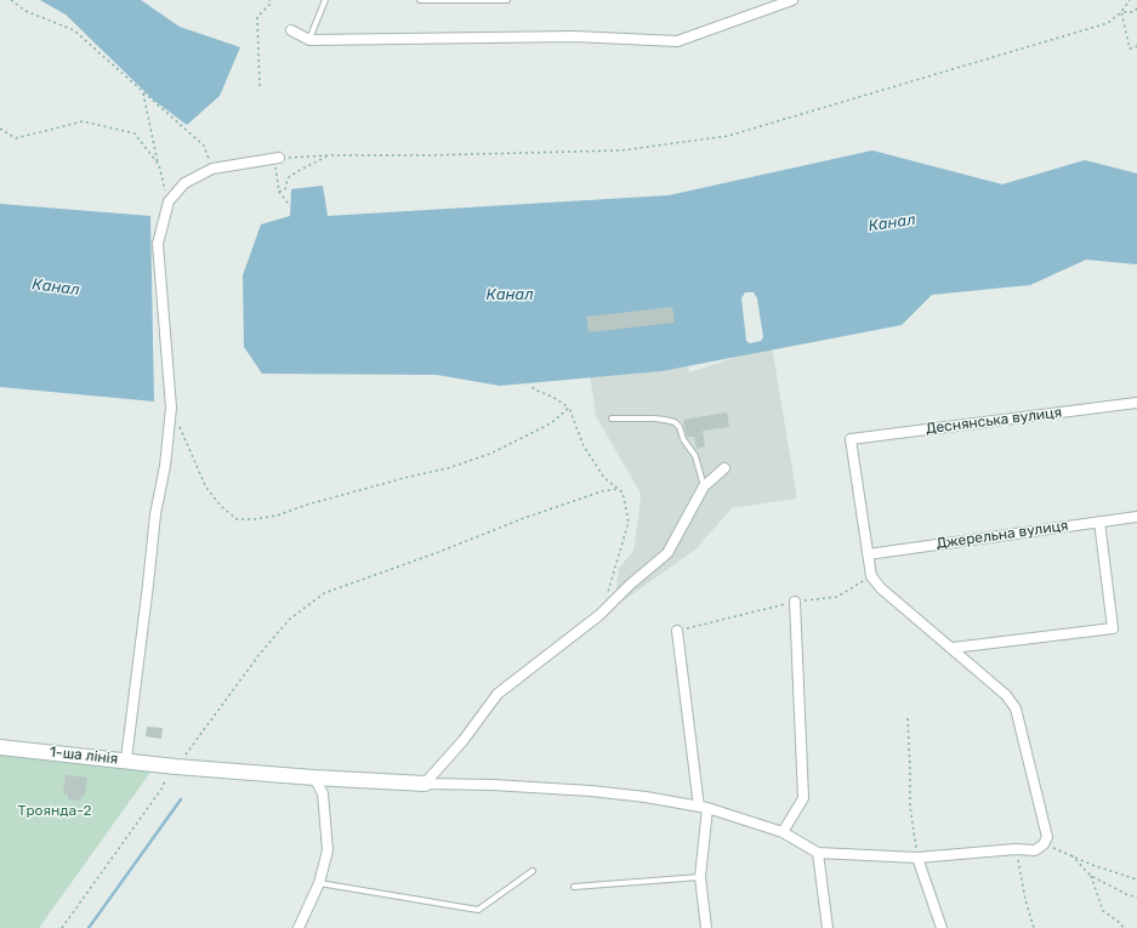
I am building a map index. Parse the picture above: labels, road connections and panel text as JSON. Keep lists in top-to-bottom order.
{
  "streets": {
    "street": ["Деснянська вулиця", "Джерельна вулиця", "1-ша лінія"]
  },
  "crossings": [
    ["Деснянська вулиця", "Джерельна вулиця"]
  ],
  "water": ["Канал"],
  "parks": ["Троянда-2"]
}
